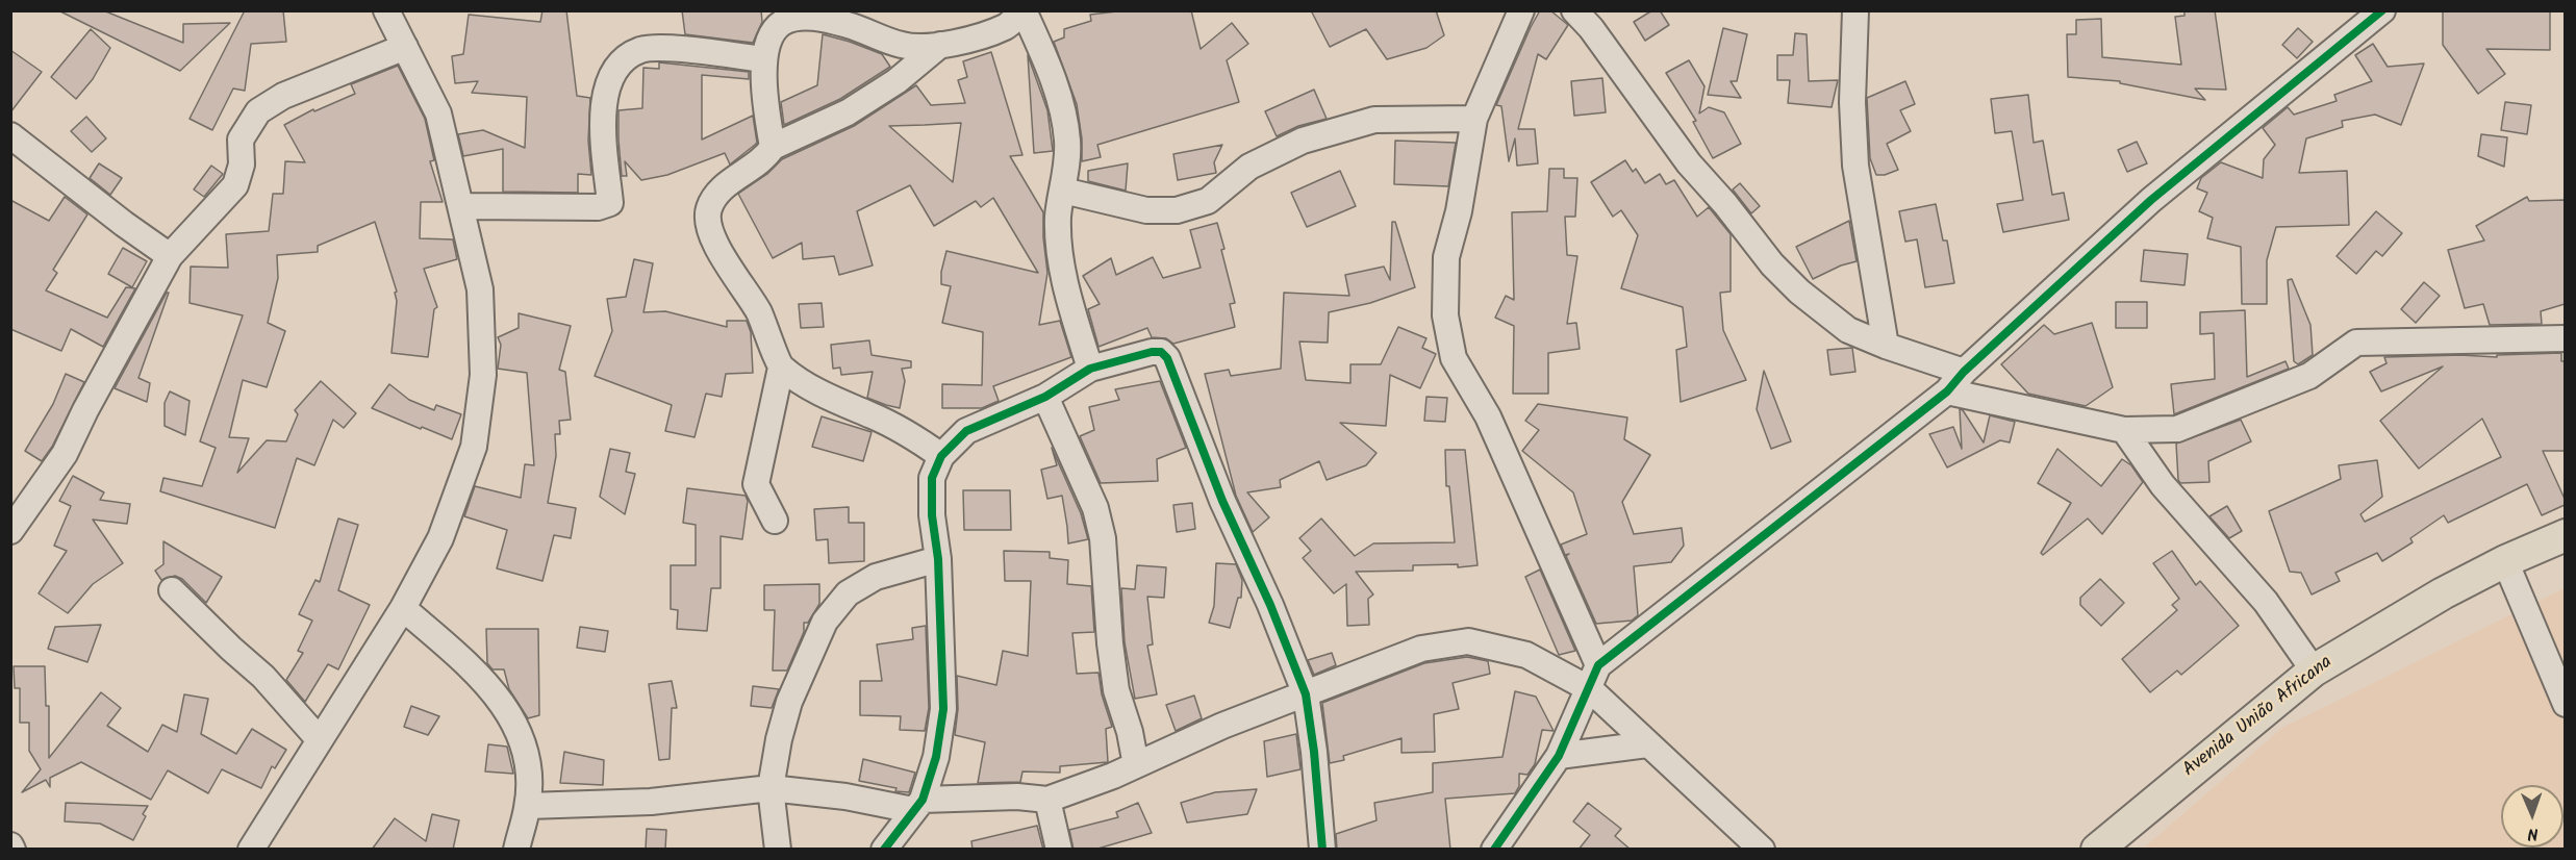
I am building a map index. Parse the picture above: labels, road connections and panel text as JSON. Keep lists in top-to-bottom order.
{
  "streets": {
    "main road": ["Avenida União Africana"]
  },
  "north": "bottom"
}
